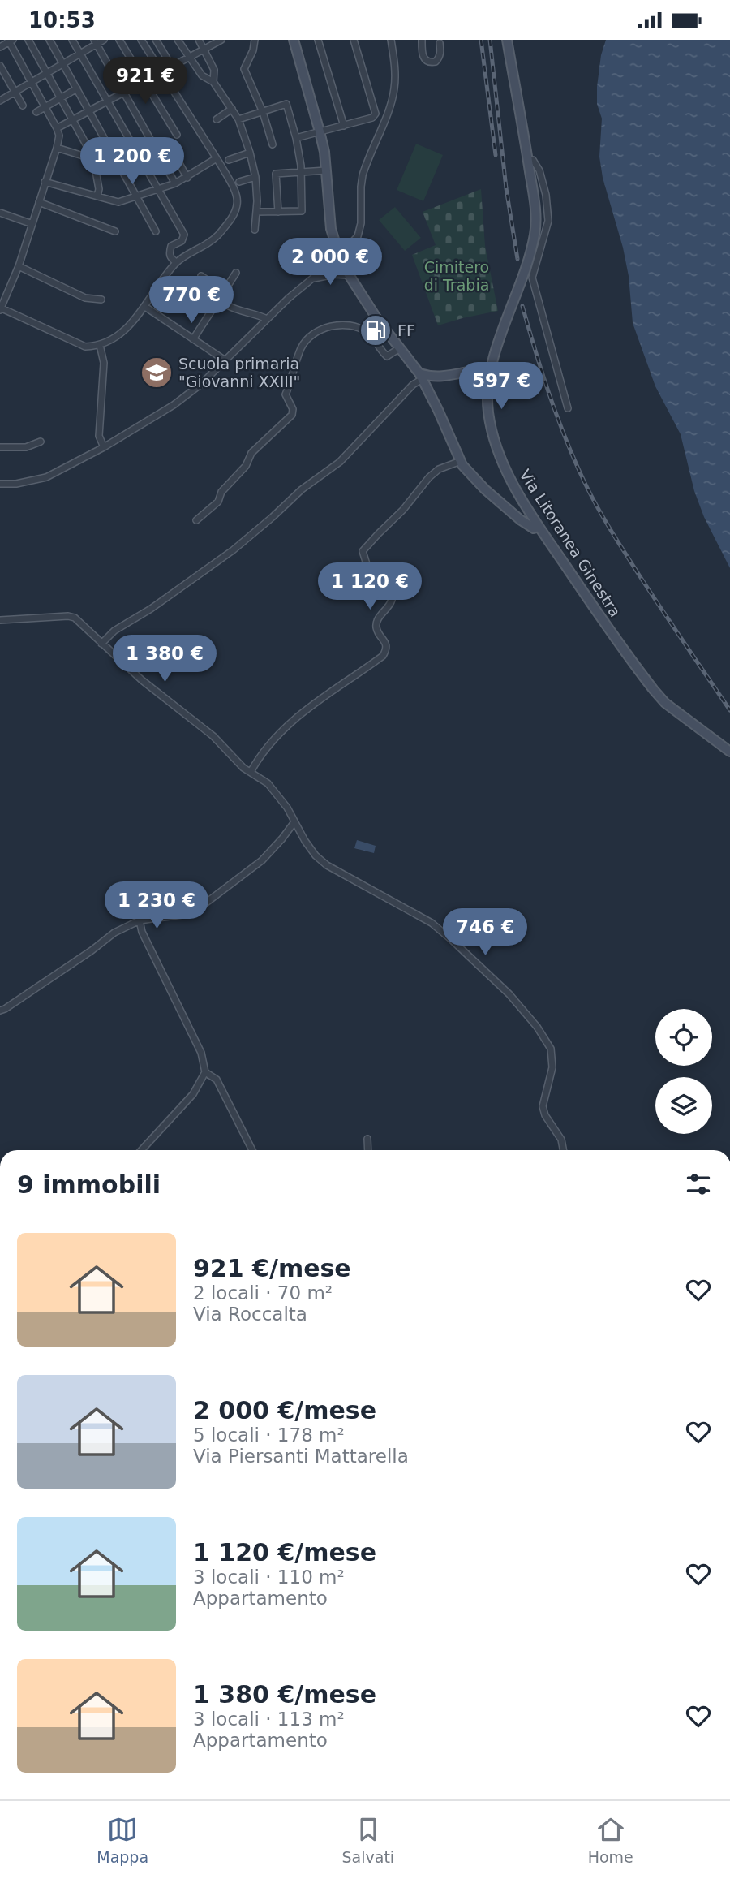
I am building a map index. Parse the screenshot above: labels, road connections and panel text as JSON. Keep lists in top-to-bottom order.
{
  "streets": {
    "main road": ["Via Litoranea Ginestra"]
  },
  "parks": ["Cimitero di Trabia"],
  "places": {
    "fuel station": ["FF"],
    "school or university": ["Scuola primaria \"Giovanni XXIII\""]
  },
  "page": {
    "status": "10:53",
    "price": [
      "921 €",
      "1 200 €",
      "2 000 €",
      "770 €",
      "597 €",
      "1 120 €",
      "1 380 €",
      "1 230 €",
      "746 €"
    ],
    "heading": "9 immobili",
    "list": [
      {
        "name": "921 €/mese",
        "note": "2 locali · 70 m² · Via Roccalta"
      },
      {
        "name": "2 000 €/mese",
        "note": "5 locali · 178 m² · Via Piersanti Mattarella"
      },
      {
        "name": "1 120 €/mese",
        "note": "3 locali · 110 m² · Appartamento"
      },
      {
        "name": "1 380 €/mese",
        "note": "3 locali · 113 m² · Appartamento"
      }
    ],
    "tabs": ["Mappa", "Salvati", "Home"]
  }
}
